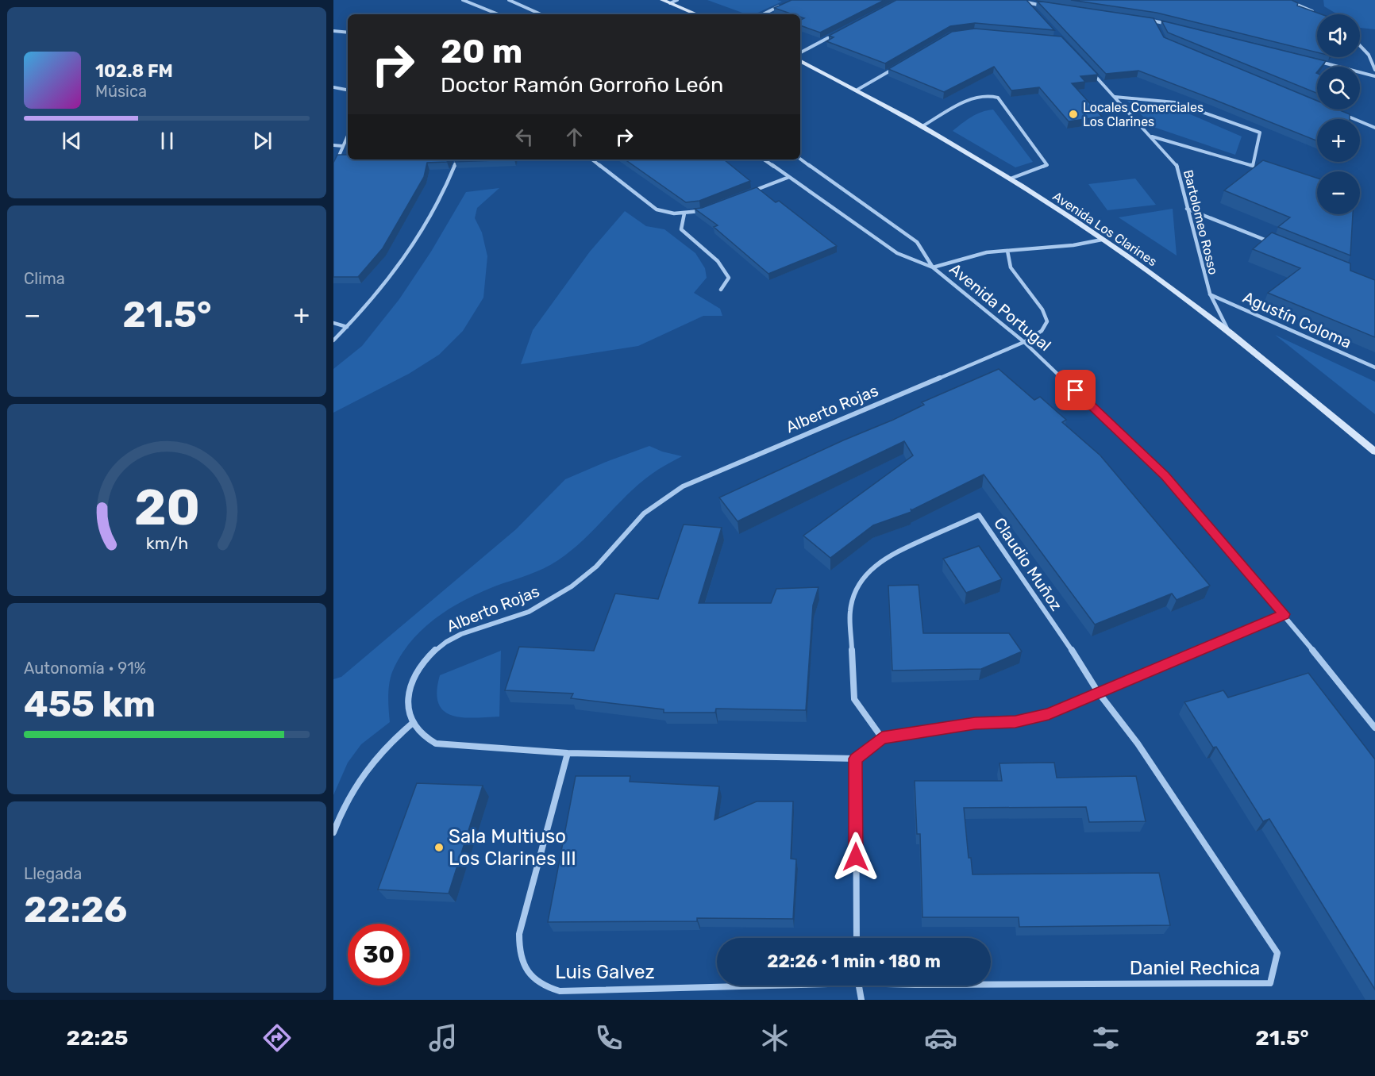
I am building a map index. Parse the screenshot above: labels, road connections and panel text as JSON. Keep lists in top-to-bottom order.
{
  "streets": {
    "street": [
      "Bartolomeo Rosso",
      "Avenida Los Clarines",
      "Avenida Portugal",
      "Agustín Coloma",
      "Alberto Rojas",
      "Claudio Muñoz",
      "Daniel Rechica",
      "Luis Galvez"
    ]
  },
  "crossings": [
    ["Bartolomeo Rosso", "Avenida Los Clarines"],
    ["Bartolomeo Rosso", "Agustín Coloma"],
    ["Avenida Portugal", "Alberto Rojas"],
    ["Claudio Muñoz", "Daniel Rechica"]
  ],
  "places": ["Locales Comerciales Los Clarines", "Sala Multiuso Los Clarines III"],
  "page": {
    "map_buttons": ["+", "−"],
    "turn": ["20 m", "Doctor Ramón Gorroño León"],
    "song": ["102.8 FM", "Música"],
    "tile": [
      "Clima",
      ["Autonomía · 91%", "455 km"],
      ["Llegada", "22:26"]
    ],
    "heat": ["−", "21.5°", "+"],
    "limit": "30",
    "trip": "22:26 · 1 min · 180 m",
    "tabs": ["22:25", "21.5°"],
    "gauge": ["20", "km/h"]
  }
}
